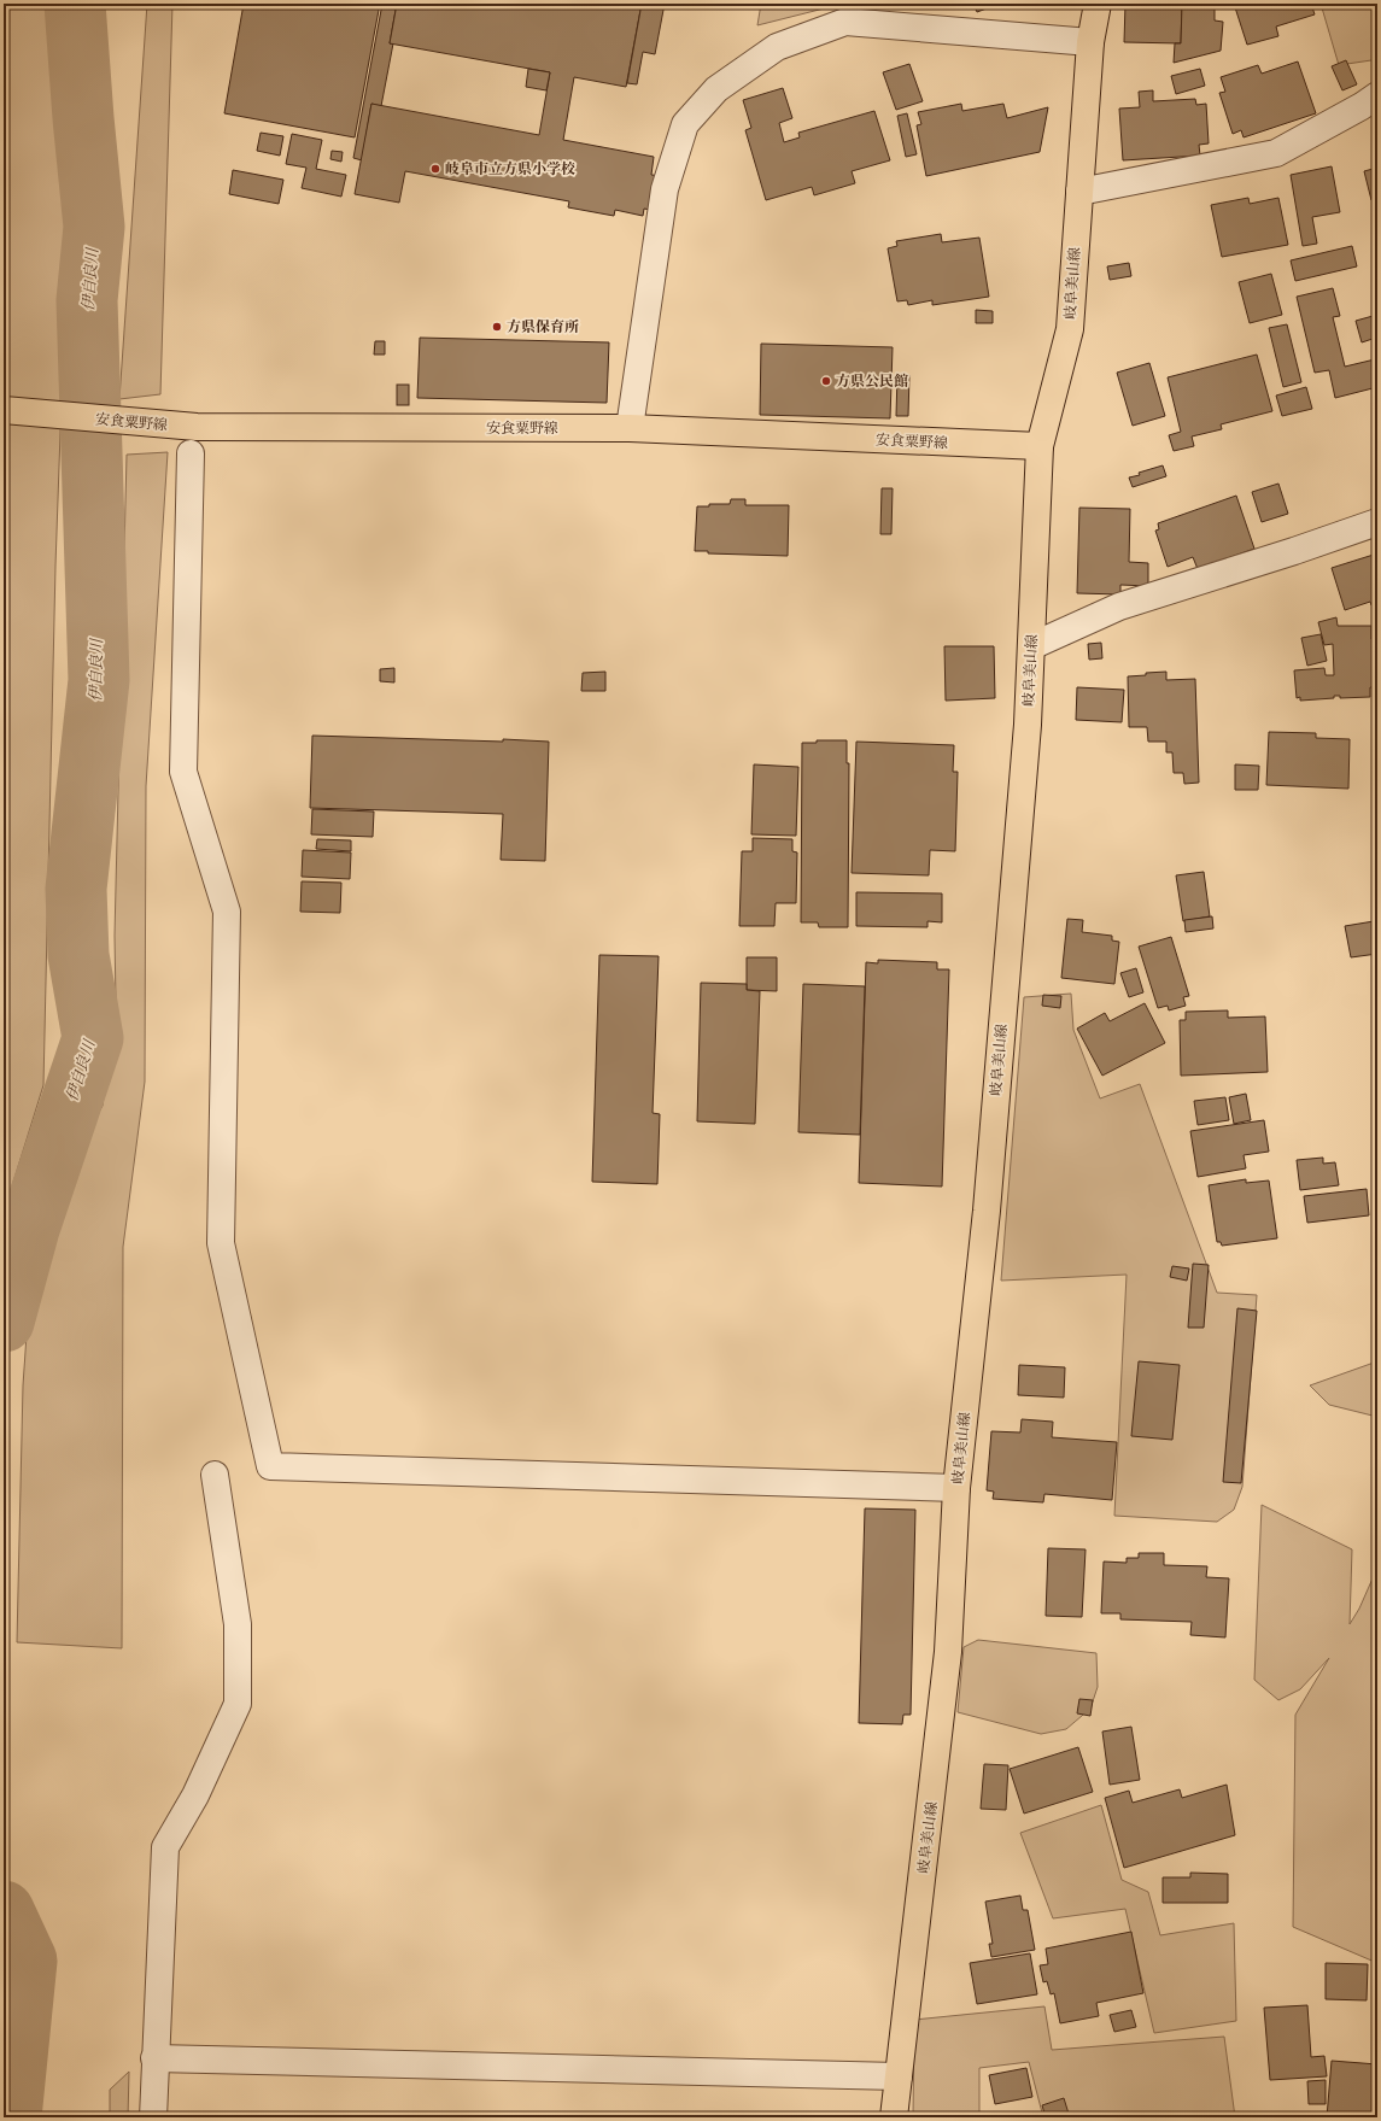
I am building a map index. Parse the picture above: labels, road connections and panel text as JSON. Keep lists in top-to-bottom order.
{
  "streets": {
    "main road": ["岐阜美山線", "安食粟野線"]
  },
  "crossings": [
    ["岐阜美山線", "安食粟野線"]
  ],
  "water": ["伊自良川"],
  "places": ["岐阜市立方県小学校", "方県保育所", "方県公民館"]
}
